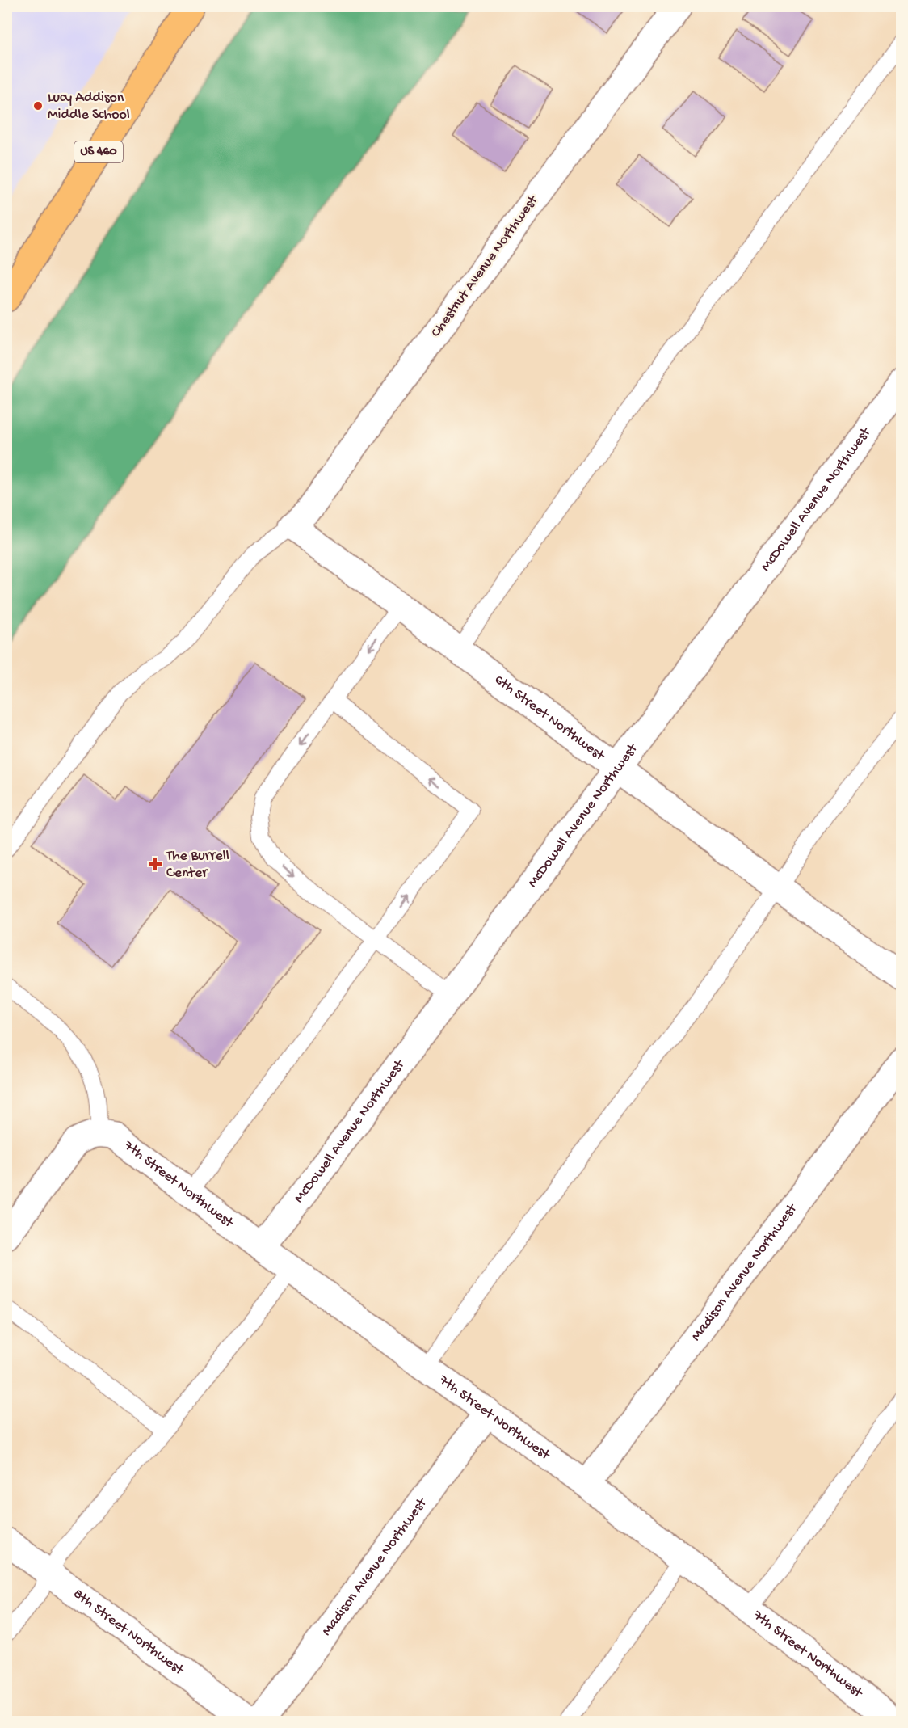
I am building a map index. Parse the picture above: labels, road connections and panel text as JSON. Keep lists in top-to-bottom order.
{
  "streets": {
    "main road": ["US 460"],
    "street": [
      "Chestnut Avenue Northwest",
      "McDowell Avenue Northwest",
      "6th Street Northwest",
      "7th Street Northwest",
      "Madison Avenue Northwest",
      "8th Street Northwest"
    ]
  },
  "crossings": [
    ["Chestnut Avenue Northwest", "6th Street Northwest"],
    ["McDowell Avenue Northwest", "6th Street Northwest"],
    ["McDowell Avenue Northwest", "7th Street Northwest"],
    ["7th Street Northwest", "Madison Avenue Northwest"]
  ],
  "places": {
    "other": ["Lucy Addison Middle School"],
    "health": ["The Burrell Center"]
  }
}
